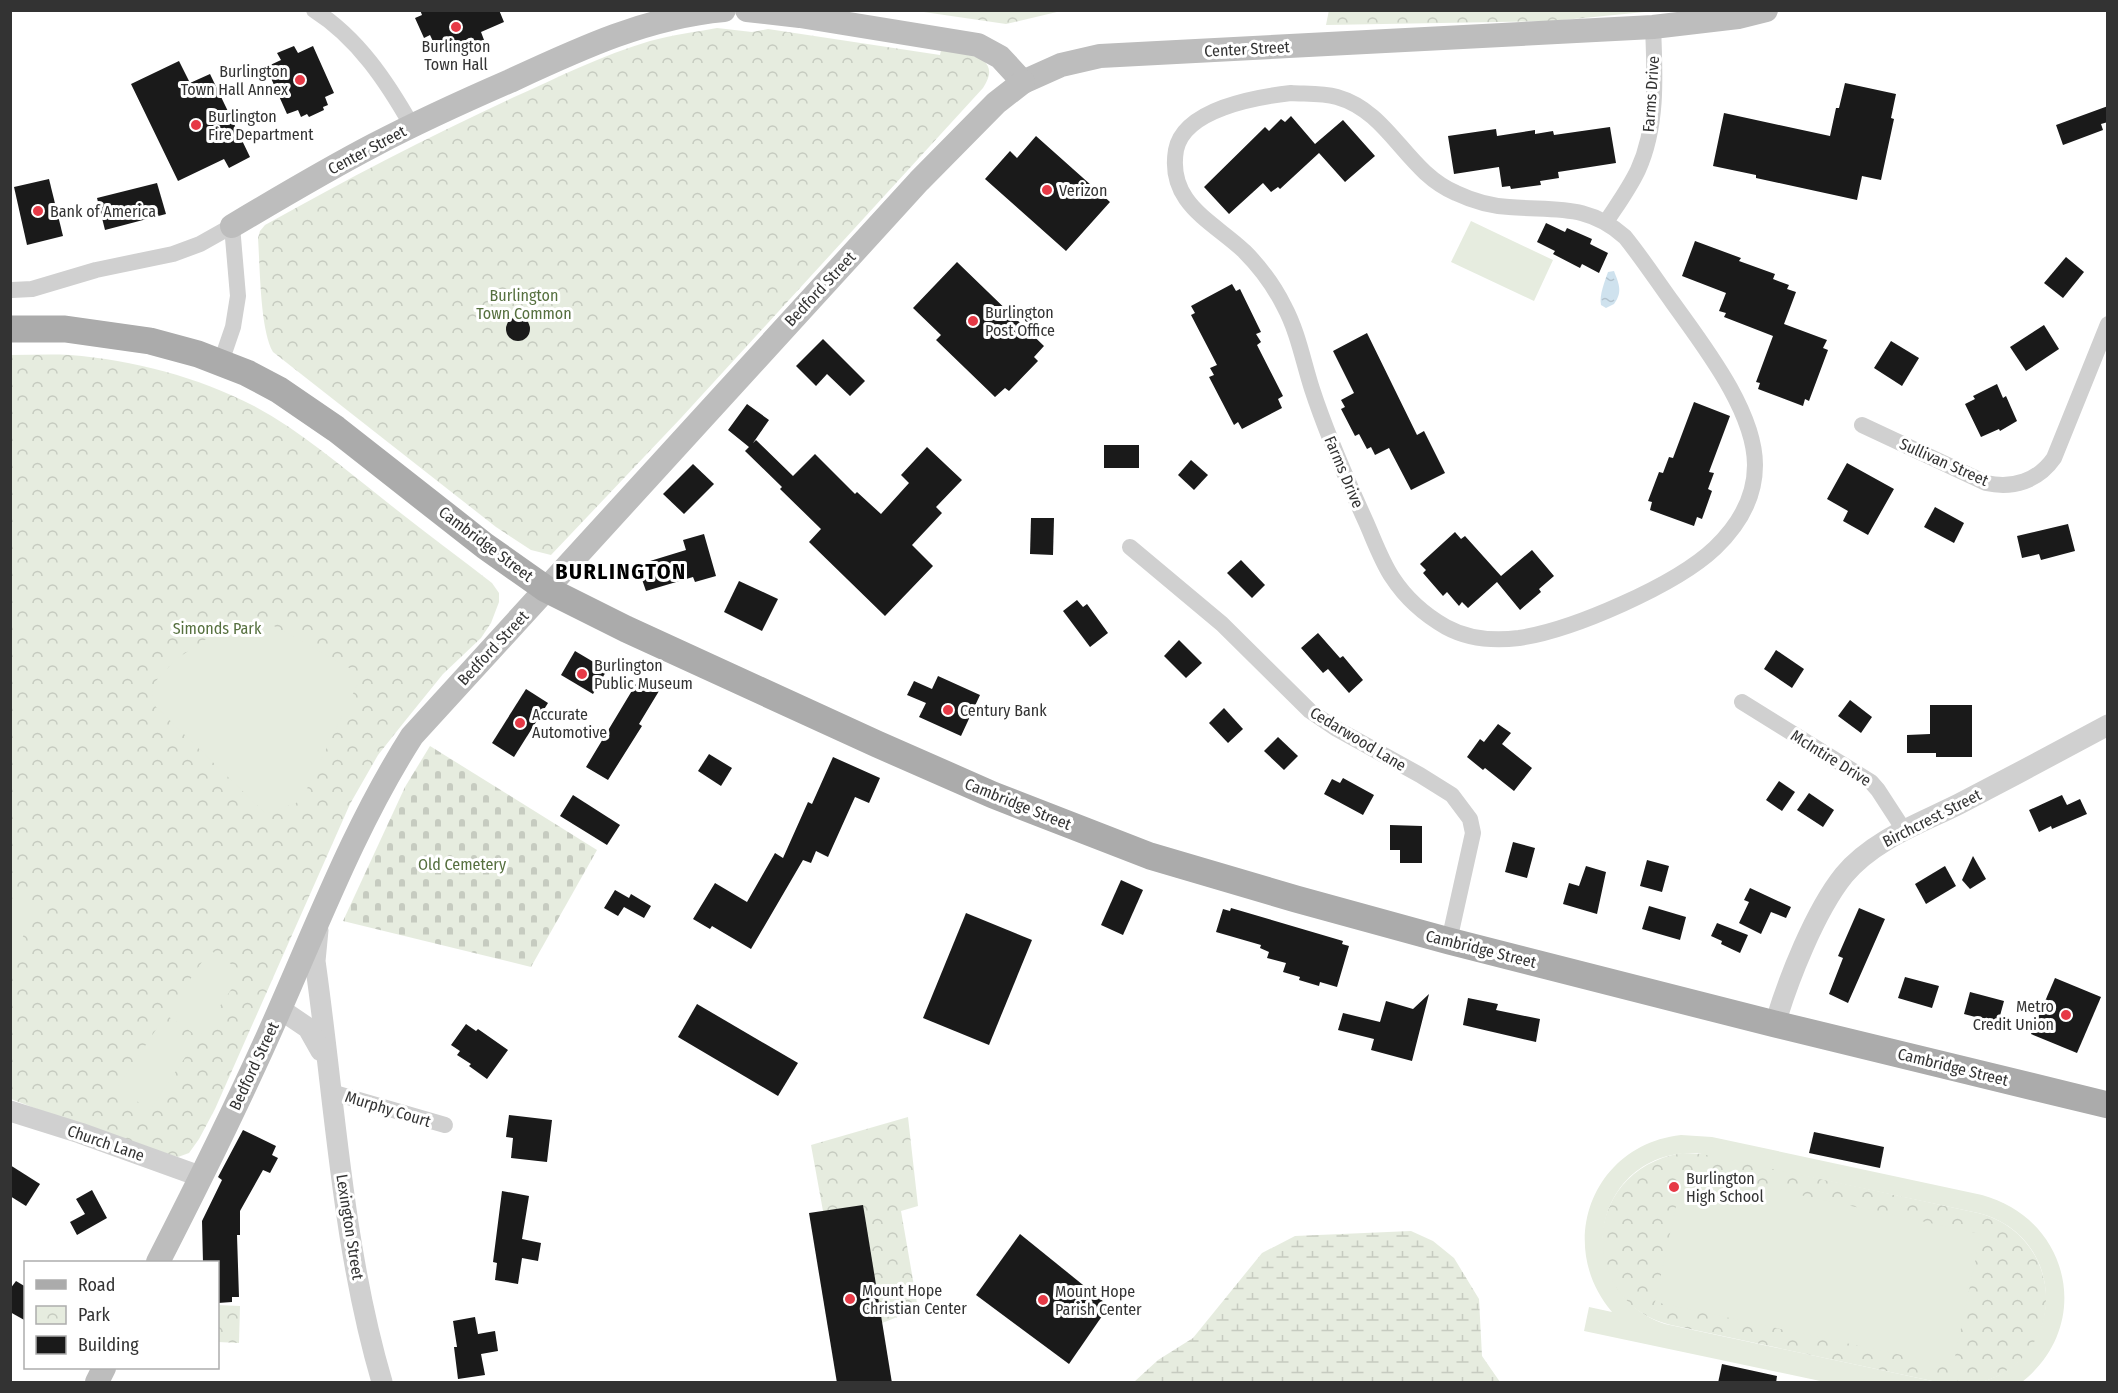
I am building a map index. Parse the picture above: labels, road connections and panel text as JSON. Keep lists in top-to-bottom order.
{
  "streets": {
    "main road": ["Center Street", "Bedford Street", "Cambridge Street"],
    "street": [
      "Farms Drive",
      "Sullivan Street",
      "Cedarwood Lane",
      "McIntire Drive",
      "Birchcrest Street",
      "Murphy Court",
      "Church Lane",
      "Lexington Street"
    ]
  },
  "crossings": [
    ["Center Street", "Farms Drive"],
    ["Center Street", "Bedford Street"],
    ["Bedford Street", "Cambridge Street"],
    ["Bedford Street", "Church Lane"],
    ["Bedford Street", "Lexington Street"],
    ["Cambridge Street", "Cedarwood Lane"],
    ["Cambridge Street", "Birchcrest Street"],
    ["McIntire Drive", "Birchcrest Street"],
    ["Murphy Court", "Lexington Street"]
  ],
  "districts": ["BURLINGTON"],
  "parks": ["Burlington Town Common", "Simonds Park", "Old Cemetery"],
  "places": [
    "Burlington Town Hall",
    "Burlington Town Hall Annex",
    "Burlington Fire Department",
    "Verizon",
    "Bank of America",
    "Burlington Post Office",
    "Burlington Public Museum",
    "Century Bank",
    "Accurate Automotive",
    "Metro Credit Union",
    "Burlington High School",
    "Mount Hope Christian Center",
    "Mount Hope Parish Center"
  ],
  "legend": ["Road", "Park", "Building"]
}
